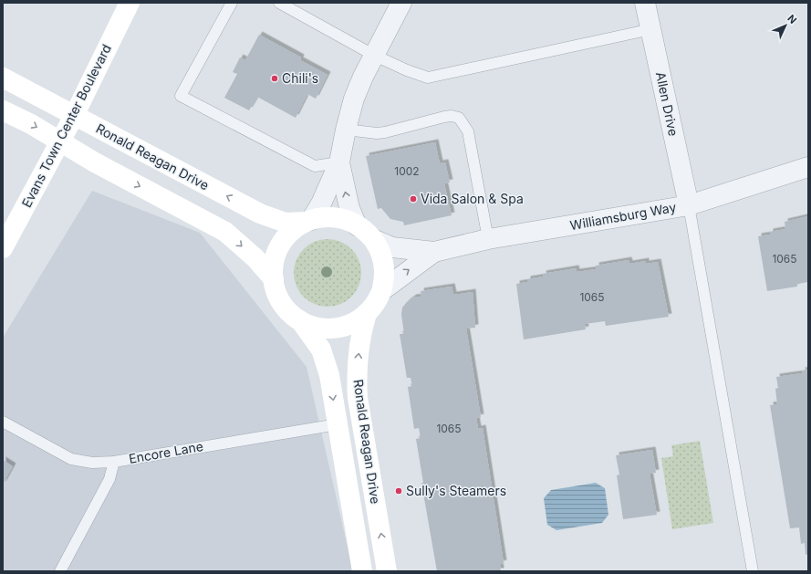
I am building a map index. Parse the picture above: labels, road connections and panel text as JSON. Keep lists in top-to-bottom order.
{
  "streets": {
    "street": [
      "Allen Drive",
      "Evans Town Center Boulevard",
      "Ronald Reagan Drive",
      "Williamsburg Way"
    ],
    "lane": ["Encore Lane"]
  },
  "crossings": [
    ["Allen Drive", "Williamsburg Way"],
    ["Evans Town Center Boulevard", "Ronald Reagan Drive"],
    ["Ronald Reagan Drive", "Williamsburg Way"],
    ["Ronald Reagan Drive", "Encore Lane"]
  ],
  "places": ["Chili's", "Vida Salon & Spa", "Sully's Steamers"],
  "house_numbers": [
    "1002",
    "1065",
    "1065",
    "1065"
  ],
  "north": "top right"
}
